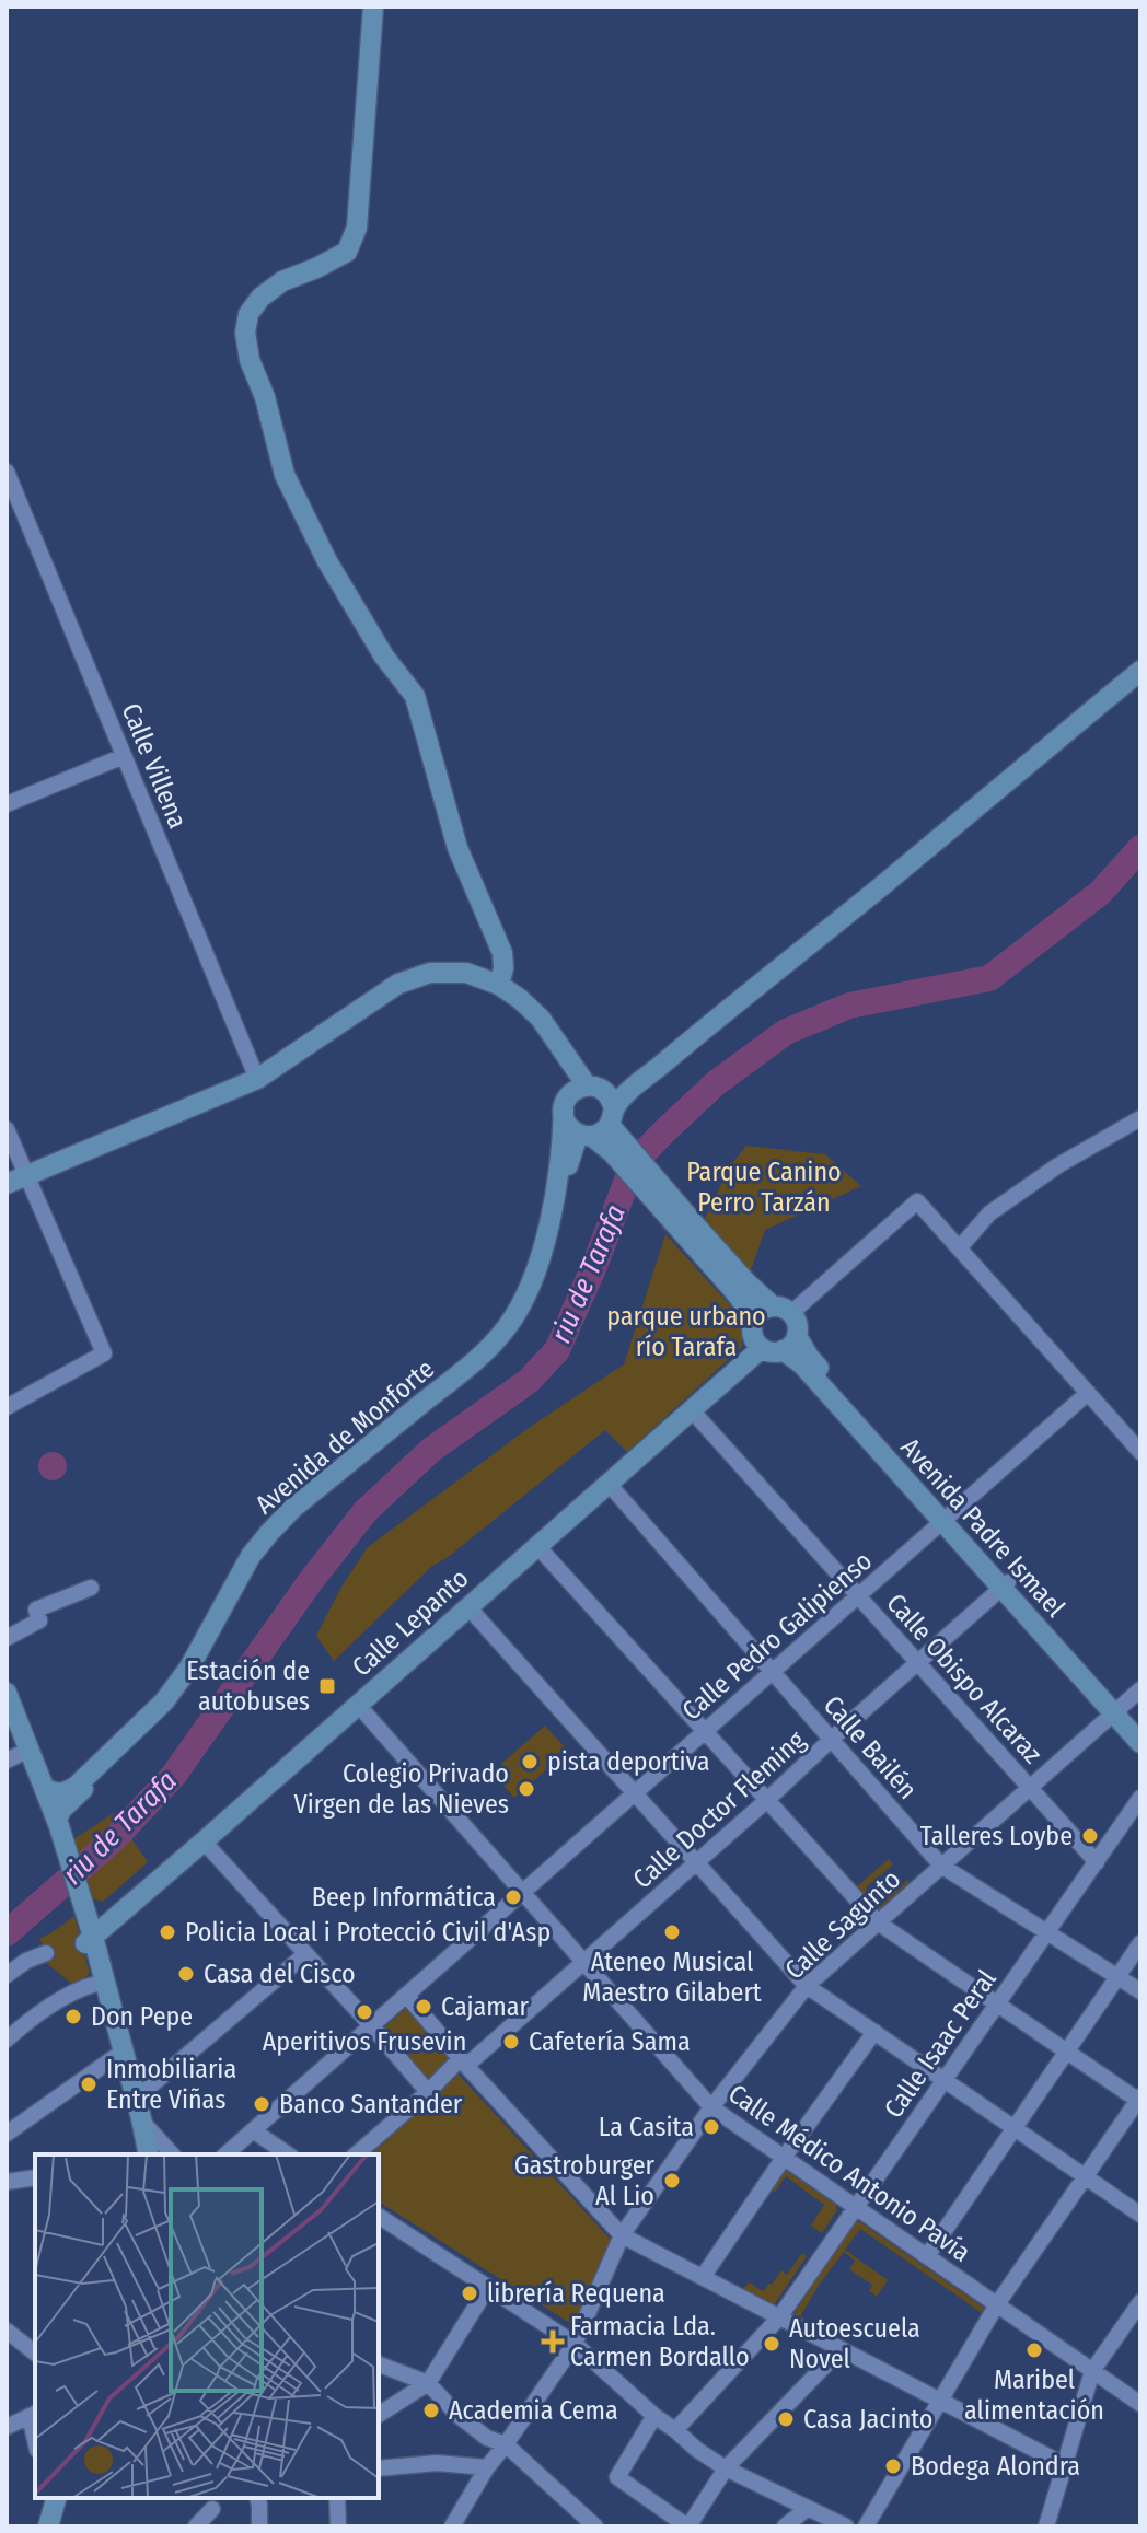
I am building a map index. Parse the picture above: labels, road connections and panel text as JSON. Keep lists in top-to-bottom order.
{
  "streets": {
    "street": [
      "Calle Villena",
      "Avenida de Monforte",
      "Avenida Padre Ismael",
      "Calle Lepanto",
      "Calle Pedro Galipienso",
      "Calle Obispo Alcaraz",
      "Calle Bailén",
      "Calle Doctor Fleming",
      "Calle Sagunto",
      "Calle Isaac Peral",
      "Calle Médico Antonio Pavía"
    ]
  },
  "crossings": [
    ["Avenida Padre Ismael", "Calle Lepanto"],
    ["Avenida Padre Ismael", "Calle Pedro Galipienso"],
    ["Avenida Padre Ismael", "Calle Doctor Fleming"],
    ["Avenida Padre Ismael", "Calle Sagunto"],
    ["Calle Lepanto", "Calle Obispo Alcaraz"],
    ["Calle Lepanto", "Calle Bailén"],
    ["Calle Lepanto", "Calle Médico Antonio Pavía"],
    ["Calle Pedro Galipienso", "Calle Obispo Alcaraz"],
    ["Calle Pedro Galipienso", "Calle Bailén"],
    ["Calle Pedro Galipienso", "Calle Médico Antonio Pavía"],
    ["Calle Obispo Alcaraz", "Calle Doctor Fleming"],
    ["Calle Obispo Alcaraz", "Calle Sagunto"],
    ["Calle Obispo Alcaraz", "Calle Isaac Peral"],
    ["Calle Bailén", "Calle Doctor Fleming"],
    ["Calle Bailén", "Calle Sagunto"],
    ["Calle Bailén", "Calle Isaac Peral"],
    ["Calle Doctor Fleming", "Calle Médico Antonio Pavía"],
    ["Calle Sagunto", "Calle Médico Antonio Pavía"],
    ["Calle Isaac Peral", "Calle Médico Antonio Pavía"]
  ],
  "water": ["riu de Tarafa"],
  "parks": ["Parque Canino Perro Tarzán", "parque urbano río Tarafa"],
  "places": {
    "transit": ["Estación de autobuses"],
    "other": [
      "pista deportiva",
      "Colegio Privado Virgen de las Nieves",
      "Talleres Loybe",
      "Beep Informática",
      "Policia Local i Protecció Civil d'Asp",
      "Ateneo Musical Maestro Gilabert",
      "Casa del Cisco",
      "Cajamar",
      "Aperitivos Frusevin",
      "Don Pepe",
      "Cafetería Sama",
      "Inmobiliaria Entre Viñas",
      "Banco Santander",
      "La Casita",
      "Gastroburger Al Lio",
      "librería Requena",
      "Autoescuela Novel",
      "Maribel alimentación",
      "Academia Cema",
      "Casa Jacinto",
      "Bodega Alondra"
    ],
    "health": ["Farmacia Lda. Carmen Bordallo"]
  }
}
